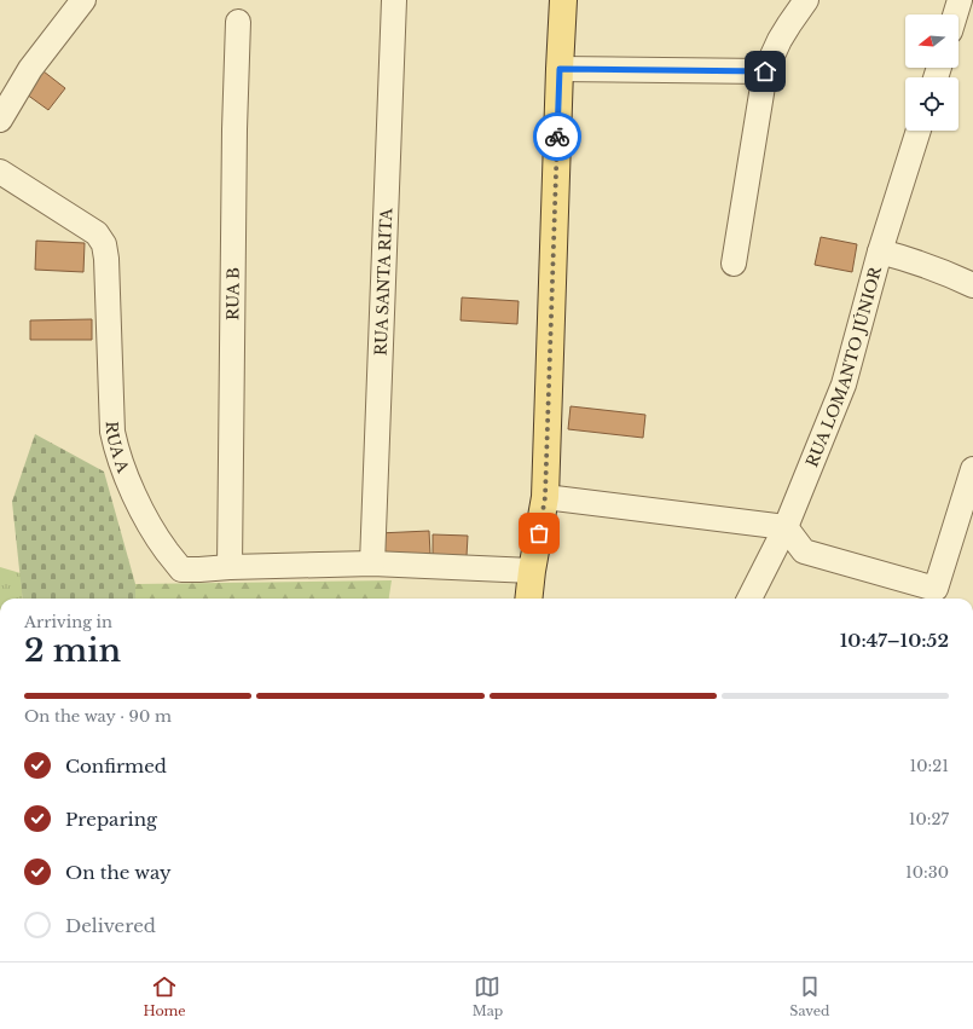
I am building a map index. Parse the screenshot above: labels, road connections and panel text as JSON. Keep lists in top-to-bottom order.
{
  "streets": {
    "street": [
      "RUA SANTA RITA",
      "RUA B",
      "RUA LOMANTO JÚNIOR",
      "RUA A"
    ]
  },
  "crossings": [
    ["RUA SANTA RITA", "RUA A"],
    ["RUA B", "RUA A"]
  ],
  "north": "left",
  "page": {
    "heading": ["2 min", "Arriving in", "10:47–10:52"],
    "bar": "On the way · 90 m",
    "list": [
      ["Confirmed", "10:21"],
      ["Preparing", "10:27"],
      ["On the way", "10:30"],
      "Delivered"
    ],
    "tabs": ["Home", "Map", "Saved"]
  }
}
